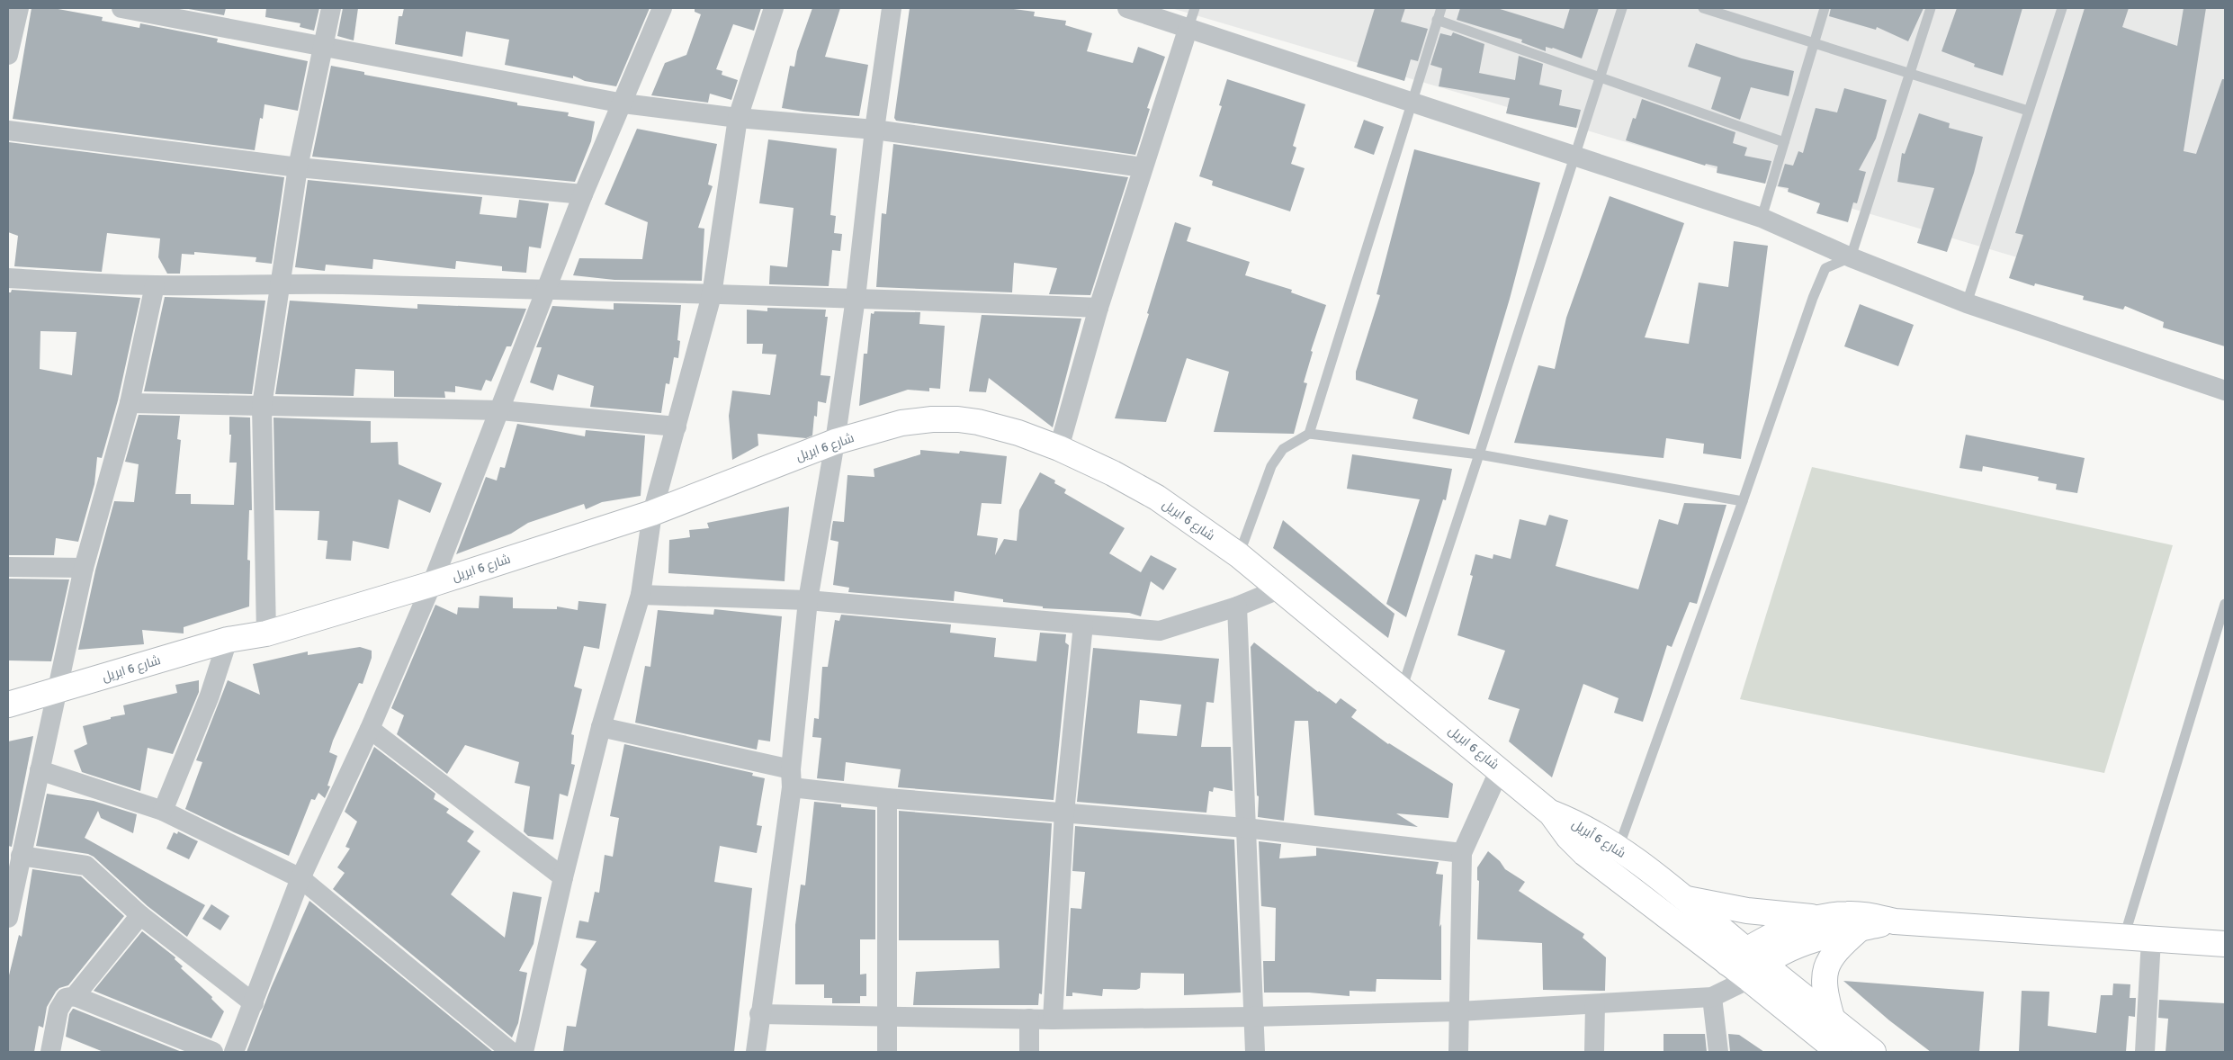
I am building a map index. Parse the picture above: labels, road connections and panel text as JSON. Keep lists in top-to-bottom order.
{
  "streets": {
    "street": ["شارع 6 ابريل", "شارع 6 أبريل"]
  },
  "crossings": [
    ["شارع 6 ابريل", "شارع 6 أبريل"]
  ]
}
